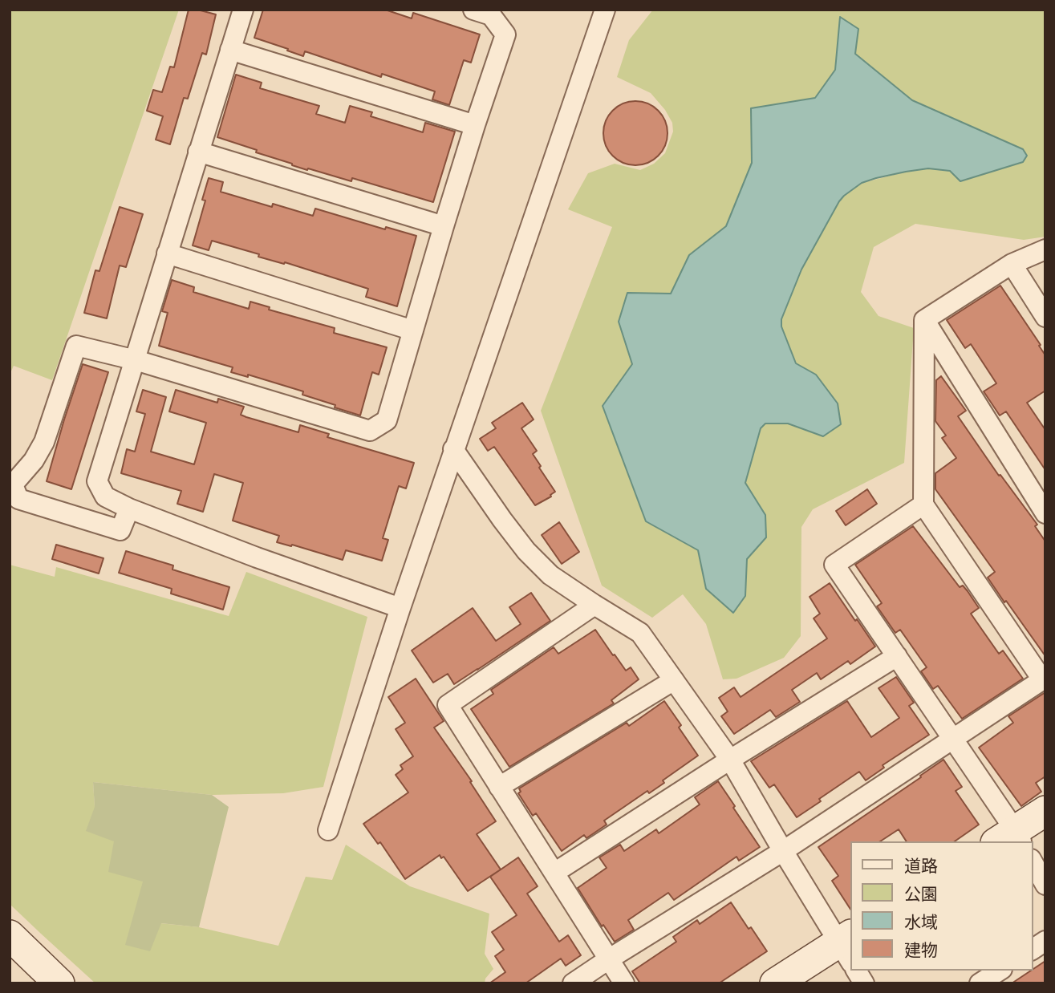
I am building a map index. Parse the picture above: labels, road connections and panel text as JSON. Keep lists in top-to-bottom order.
{
  "legend": [
    "道路",
    "公園",
    "水域",
    "建物"
  ]
}
